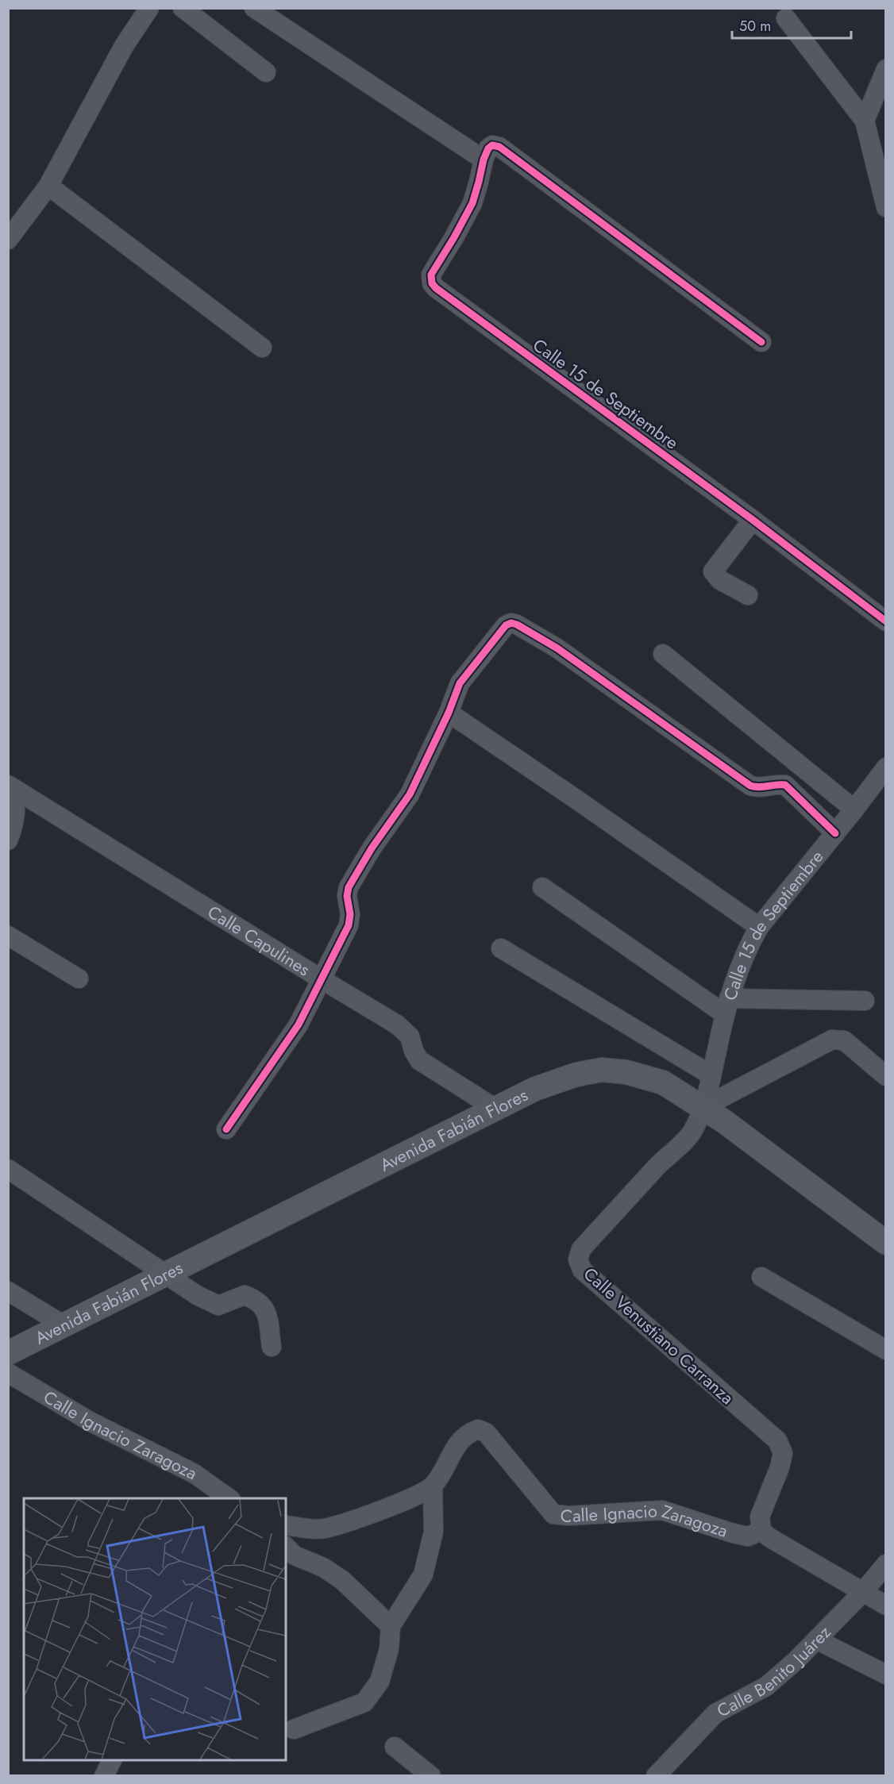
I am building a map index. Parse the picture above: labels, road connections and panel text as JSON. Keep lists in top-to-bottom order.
{
  "streets": {
    "main road": ["Avenida Fabián Flores"],
    "street": [
      "Calle 15 de Septiembre",
      "Calle Capulines",
      "Calle Venustiano Carranza",
      "Calle Ignacio Zaragoza",
      "Calle Benito Juárez"
    ]
  },
  "crossings": [
    ["Calle 15 de Septiembre", "Avenida Fabián Flores"],
    ["Calle 15 de Septiembre", "Calle Venustiano Carranza"],
    ["Calle Capulines", "Avenida Fabián Flores"],
    ["Avenida Fabián Flores", "Calle Venustiano Carranza"],
    ["Calle Venustiano Carranza", "Calle Ignacio Zaragoza"]
  ],
  "scale_bar": "50 m"
}
